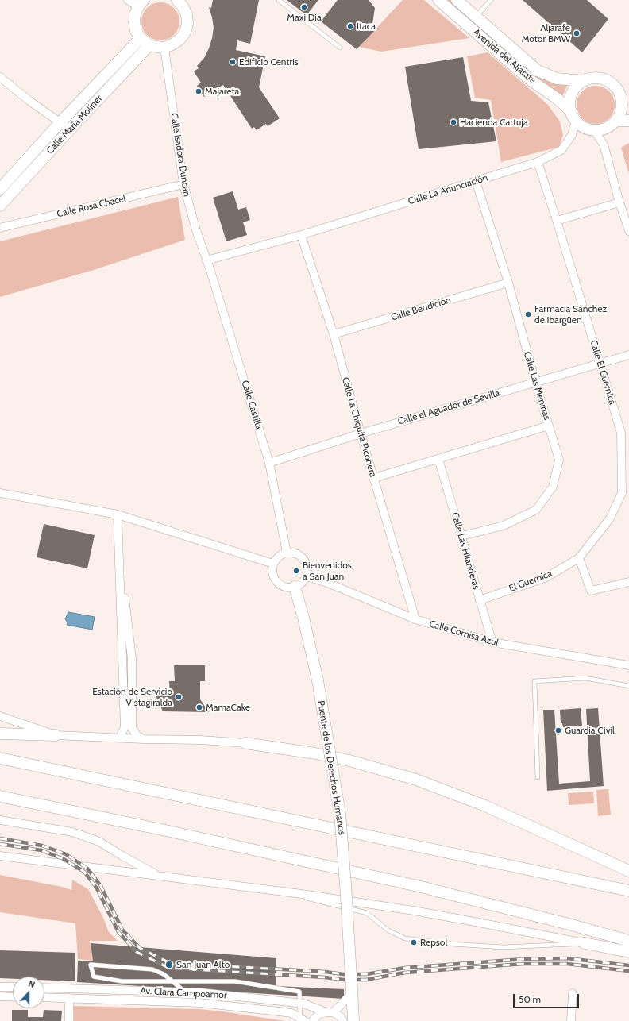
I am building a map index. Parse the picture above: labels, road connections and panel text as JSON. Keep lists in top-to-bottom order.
{
  "streets": {
    "main road": ["Avenida del Aljarafe", "Calle María Moliner", "Puente de los Derechos Humanos"],
    "street": [
      "Calle Isadora Duncan",
      "Calle La Anunciación",
      "Calle Rosa Chacel",
      "Calle Bendición",
      "Calle El Guernica",
      "Calle Las Meninas",
      "Calle Castilla",
      "Calle el Aguador de Sevilla",
      "Calle La Chiquita Piconera",
      "Calle Las Hilanderas",
      "El Guernica",
      "Calle Cornisa Azul",
      "Av. Clara Campoamor"
    ]
  },
  "crossings": [
    ["Avenida del Aljarafe", "Calle La Anunciación"],
    ["Calle Isadora Duncan", "Calle La Anunciación"],
    ["Calle Isadora Duncan", "Calle Rosa Chacel"],
    ["Calle Isadora Duncan", "Calle Castilla"],
    ["Calle La Anunciación", "Calle El Guernica"],
    ["Calle La Anunciación", "Calle Las Meninas"],
    ["Calle La Anunciación", "Calle Castilla"],
    ["Calle La Anunciación", "Calle La Chiquita Piconera"],
    ["Calle Bendición", "Calle Las Meninas"],
    ["Calle Bendición", "Calle La Chiquita Piconera"],
    ["Calle El Guernica", "Calle el Aguador de Sevilla"],
    ["Calle El Guernica", "El Guernica"],
    ["Calle Las Meninas", "Calle el Aguador de Sevilla"],
    ["Calle Las Meninas", "Calle Las Hilanderas"],
    ["Calle Castilla", "Calle el Aguador de Sevilla"],
    ["Calle Castilla", "Calle Cornisa Azul"],
    ["Calle Castilla", "Puente de los Derechos Humanos"],
    ["Calle el Aguador de Sevilla", "Calle La Chiquita Piconera"],
    ["Calle La Chiquita Piconera", "Calle Cornisa Azul"],
    ["Calle Las Hilanderas", "El Guernica"],
    ["Calle Las Hilanderas", "Calle Cornisa Azul"],
    ["Calle Cornisa Azul", "Puente de los Derechos Humanos"]
  ],
  "places": [
    "Maxi Dia",
    "Itaca",
    "Aljarafe Motor BMW",
    "Edificio Centris",
    "Majareta",
    "Hacienda Cartuja",
    "Farmacia Sánchez de Ibargüen",
    "Bienvenidos a San Juan",
    "Estación de Servicio Vistagiralda",
    "MamaCake",
    "Guardia Civil",
    "Repsol",
    "San Juan Alto"
  ],
  "scale_bar": "50 m",
  "north": "top"
}
